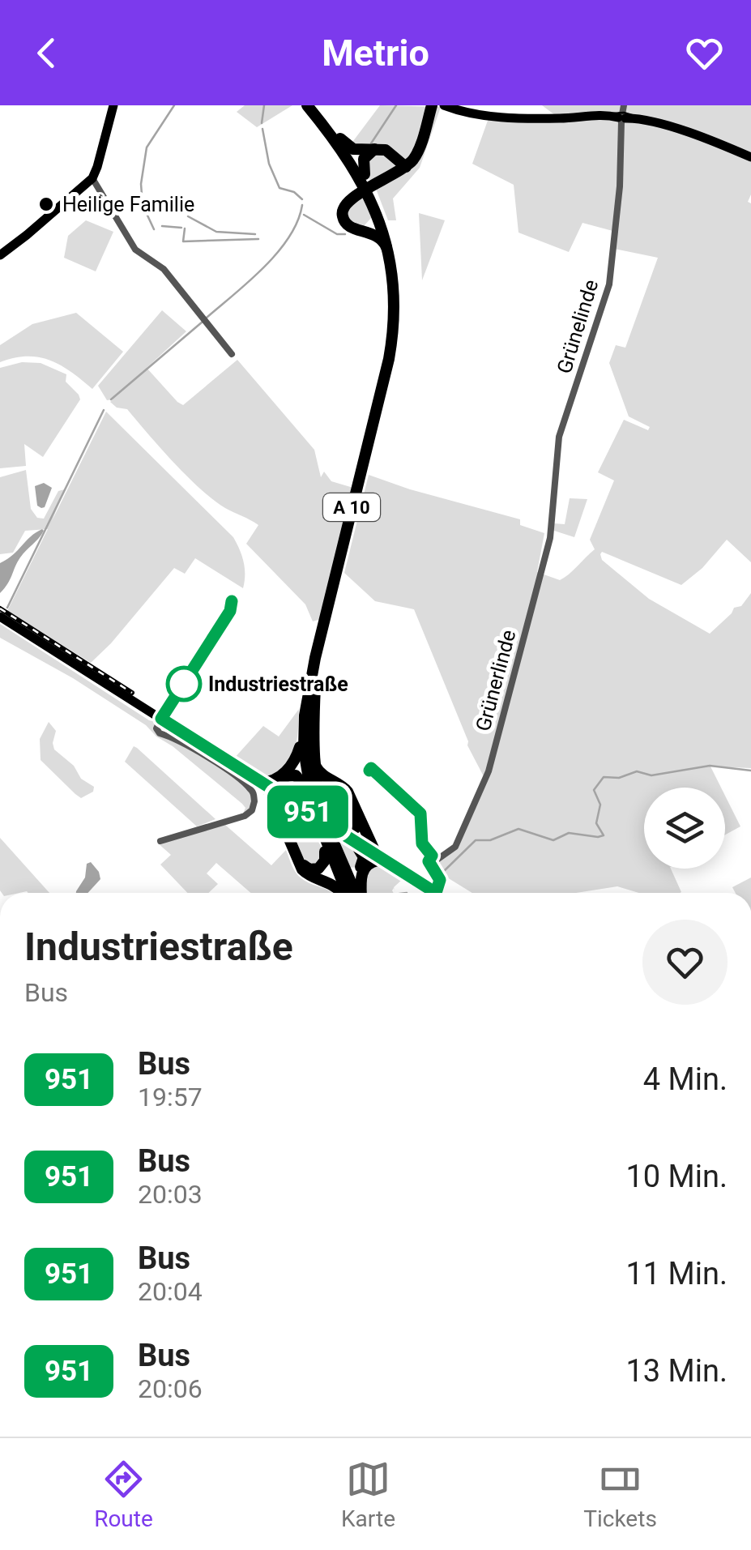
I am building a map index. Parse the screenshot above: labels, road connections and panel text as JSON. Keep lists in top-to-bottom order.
{
  "streets": {
    "highway": ["A 10"],
    "street": ["Grünelinde", "Grünerlinde"]
  },
  "crossings": [
    ["Grünelinde", "Grünerlinde"]
  ],
  "places": ["Heilige Familie", "Industriestraße"],
  "lines": ["bus line 951"],
  "page": {
    "header": "Metrio",
    "on_map": "951",
    "heading": ["Industriestraße", "Bus"],
    "list": [
      {
        "mark": "951",
        "name": "Bus",
        "note": "19:57",
        "value": "4 Min."
      },
      {
        "mark": "951",
        "name": "Bus",
        "note": "20:03",
        "value": "10 Min."
      },
      {
        "mark": "951",
        "name": "Bus",
        "note": "20:04",
        "value": "11 Min."
      },
      {
        "mark": "951",
        "name": "Bus",
        "note": "20:06",
        "value": "13 Min."
      }
    ],
    "tabs": ["Route", "Karte", "Tickets"]
  }
}
